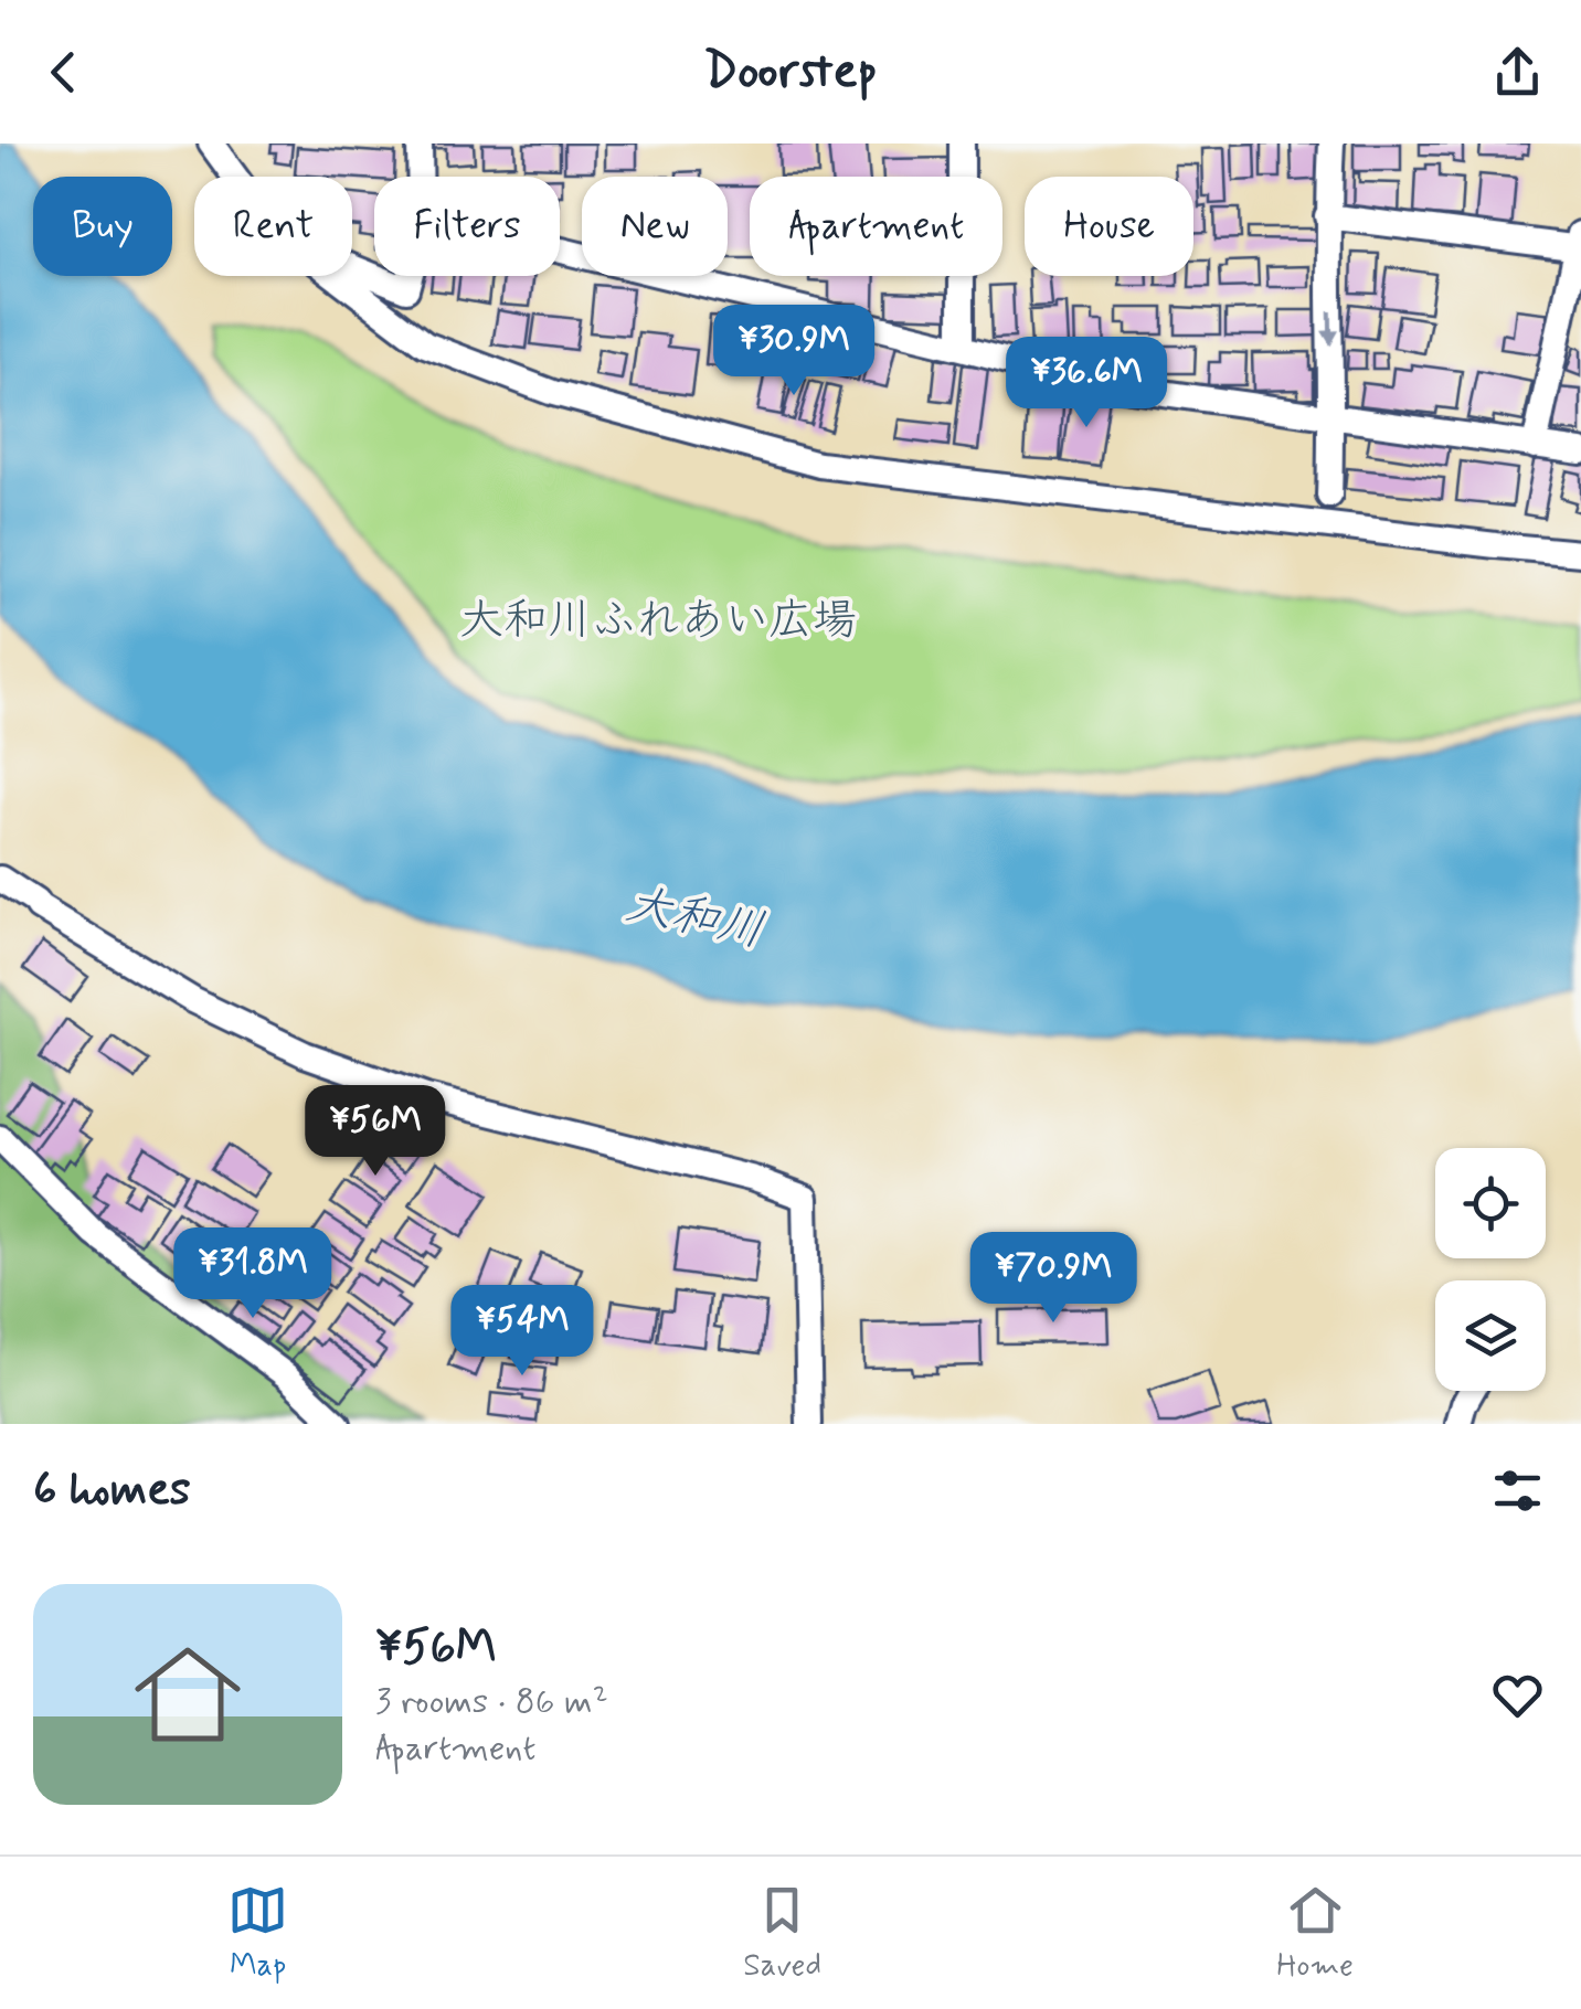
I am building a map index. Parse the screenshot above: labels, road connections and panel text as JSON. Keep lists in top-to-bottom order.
{
  "water": ["大和川"],
  "parks": ["大和川ふれあい広場"],
  "page": {
    "header": "Doorstep",
    "chip": [
      "Buy",
      "Rent",
      "Filters",
      "New",
      "Apartment",
      "House"
    ],
    "price": [
      "¥30.9M",
      "¥36.6M",
      "¥56M",
      "¥31.8M",
      "¥70.9M",
      "¥54M"
    ],
    "heading": "6 homes",
    "list": [
      {
        "name": "¥56M",
        "note": "3 rooms · 86 m² · Apartment"
      }
    ],
    "tabs": ["Map", "Saved", "Home"]
  }
}
